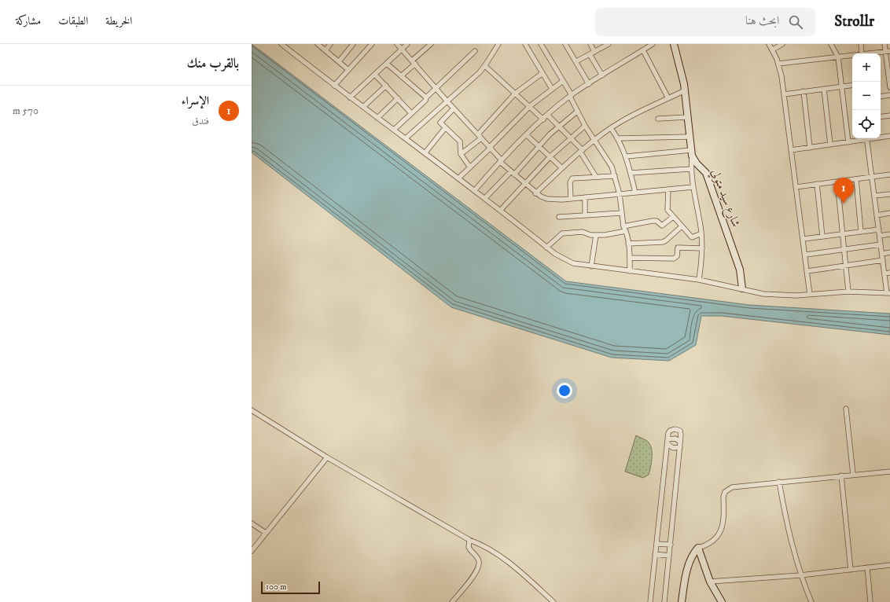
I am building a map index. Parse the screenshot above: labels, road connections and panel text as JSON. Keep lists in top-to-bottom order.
{
  "streets": {
    "street": ["شارع سيد متولي"]
  },
  "scale_bar": "100 m",
  "page": {
    "header": "Strollr",
    "search": "ابحث هنا",
    "nav": ["الخريطة", "الطبقات", "مشاركة"],
    "heading": "بالقرب منك",
    "map_buttons": ["+", "−"],
    "list": [
      {
        "mark": "1",
        "name": "الإسراء",
        "note": "فندق",
        "value": "570 m"
      }
    ],
    "pins": "1",
    "scale": "100 m"
  }
}
